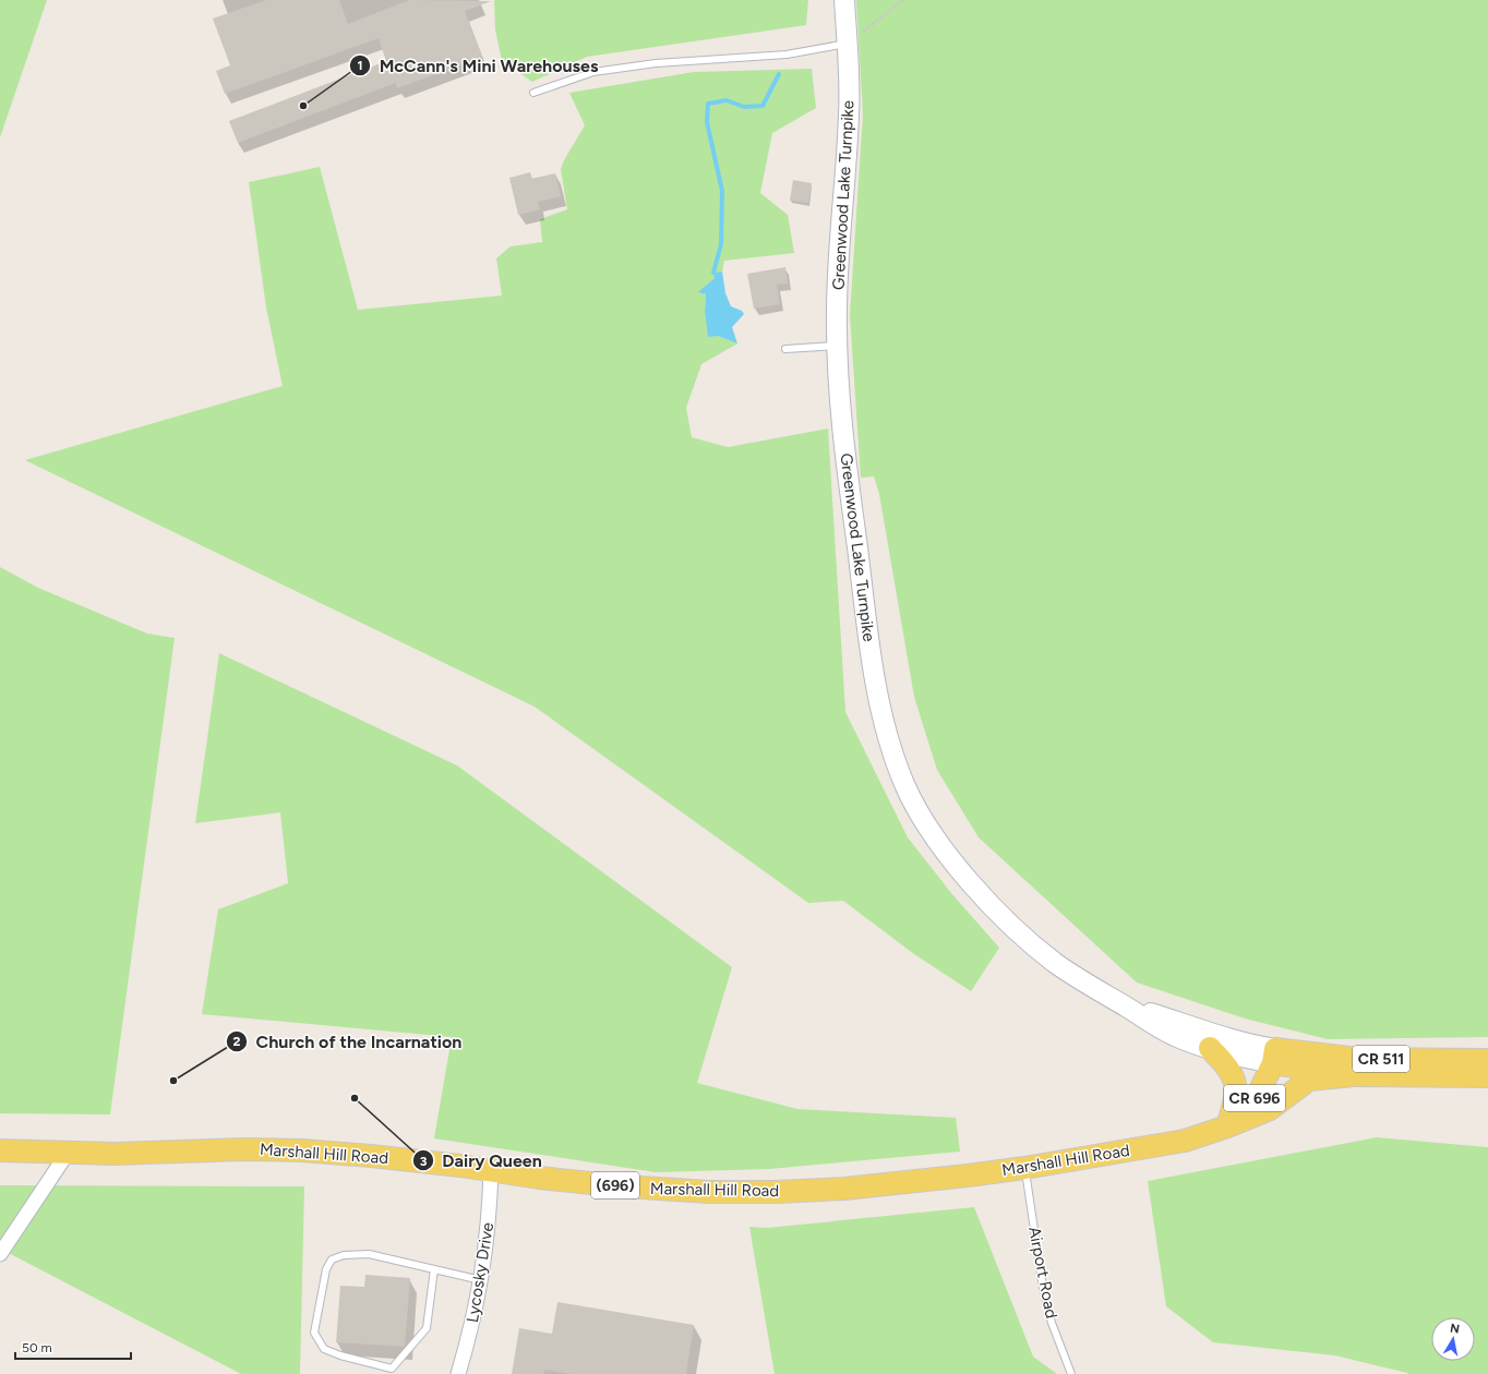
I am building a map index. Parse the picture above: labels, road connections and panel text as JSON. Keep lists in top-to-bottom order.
{
  "streets": {
    "main road": [
      "Greenwood Lake Turnpike",
      "CR 511",
      "CR 696",
      "Marshall Hill Road",
      "(696)"
    ],
    "street": ["Lycosky Drive"],
    "lane": ["Airport Road"]
  },
  "crossings": [
    ["Greenwood Lake Turnpike", "Marshall Hill Road"],
    ["Marshall Hill Road", "Lycosky Drive"],
    ["Marshall Hill Road", "Airport Road"]
  ],
  "places": ["McCann's Mini Warehouses", "Church of the Incarnation", "Dairy Queen"],
  "scale_bar": "50 m",
  "north": "top"
}
